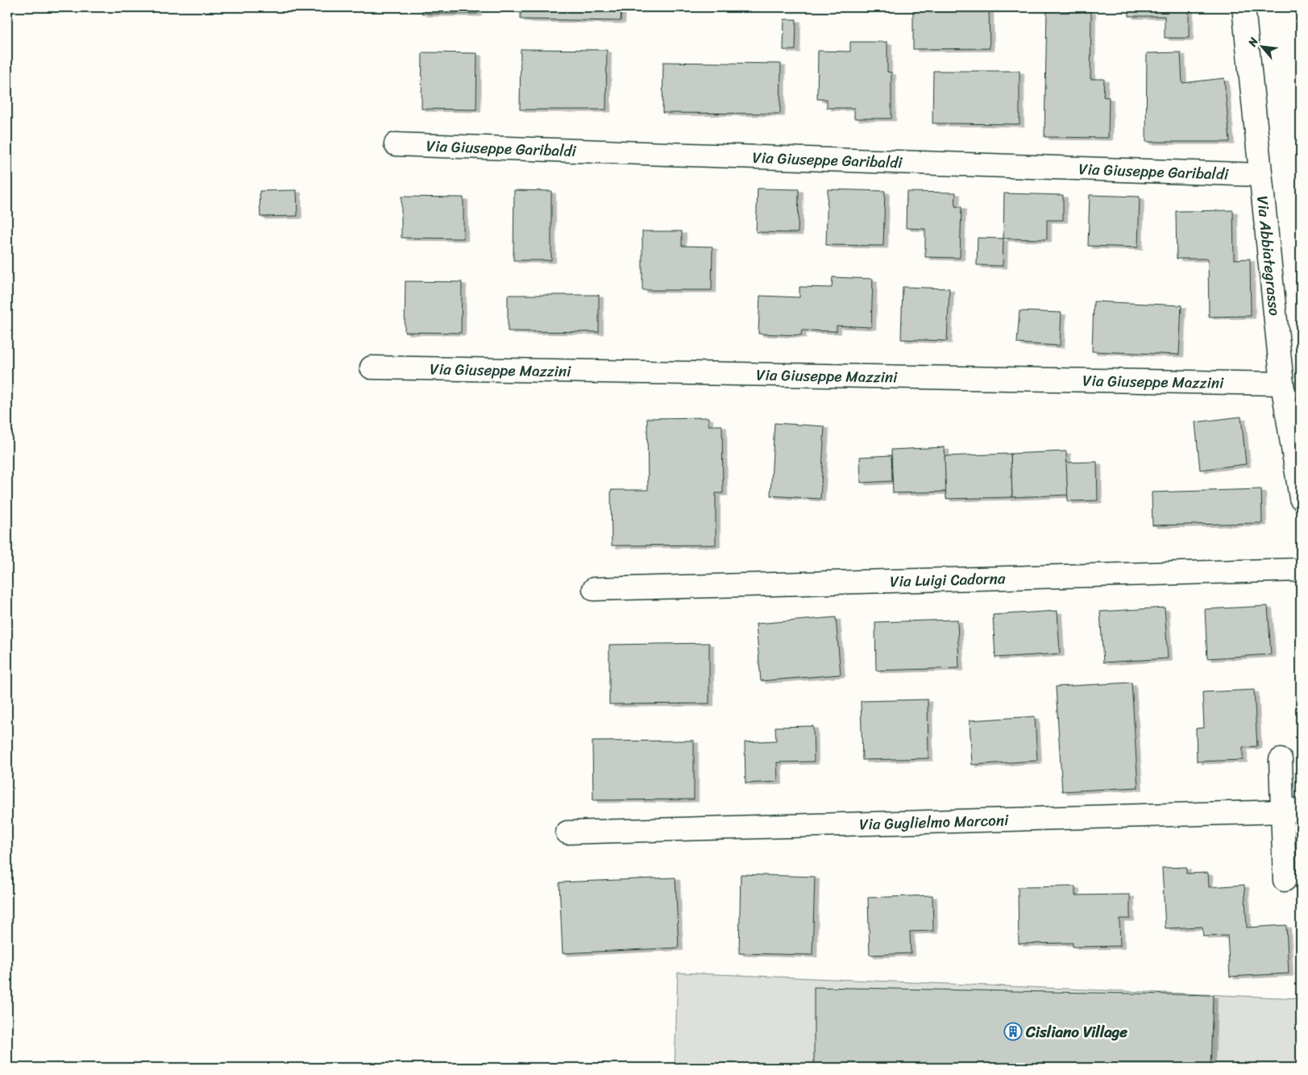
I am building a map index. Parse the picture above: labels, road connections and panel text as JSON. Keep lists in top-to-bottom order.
{
  "streets": {
    "street": [
      "Via Giuseppe Garibaldi",
      "Via Abbiategrasso",
      "Via Giuseppe Mazzini",
      "Via Luigi Cadorna",
      "Via Guglielmo Marconi"
    ]
  },
  "crossings": [
    ["Via Giuseppe Garibaldi", "Via Abbiategrasso"],
    ["Via Abbiategrasso", "Via Giuseppe Mazzini"]
  ],
  "places": {
    "building": ["Cisliano Village"]
  },
  "north": "top left"
}
